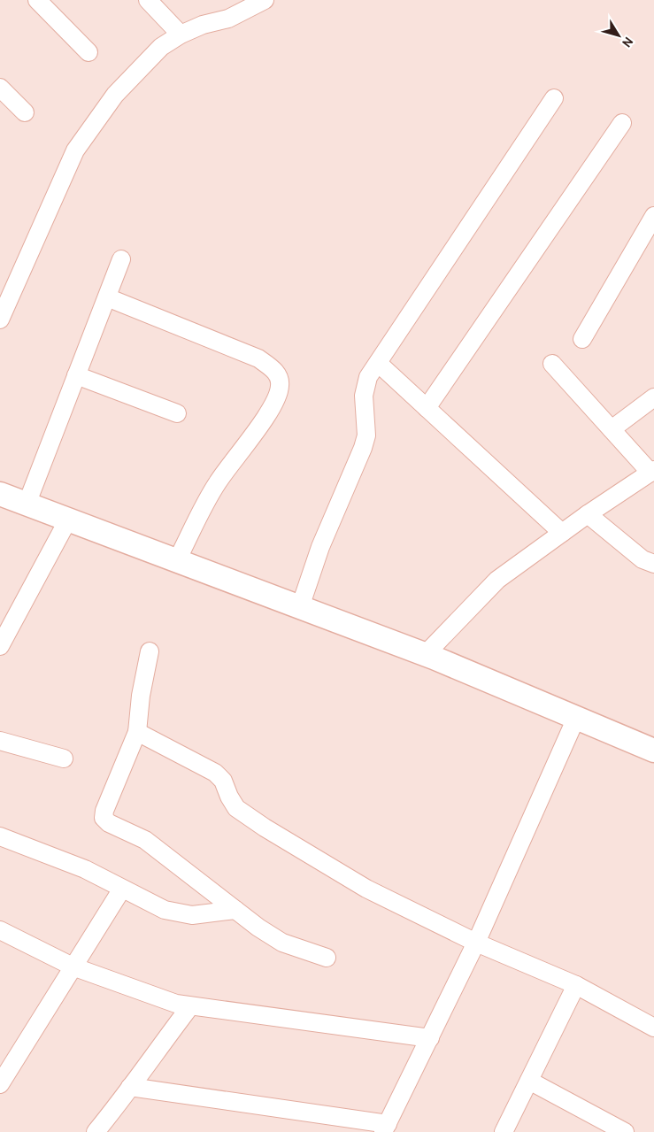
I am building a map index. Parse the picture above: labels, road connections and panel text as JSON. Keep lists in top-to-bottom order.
{
  "north": "bottom right"
}
